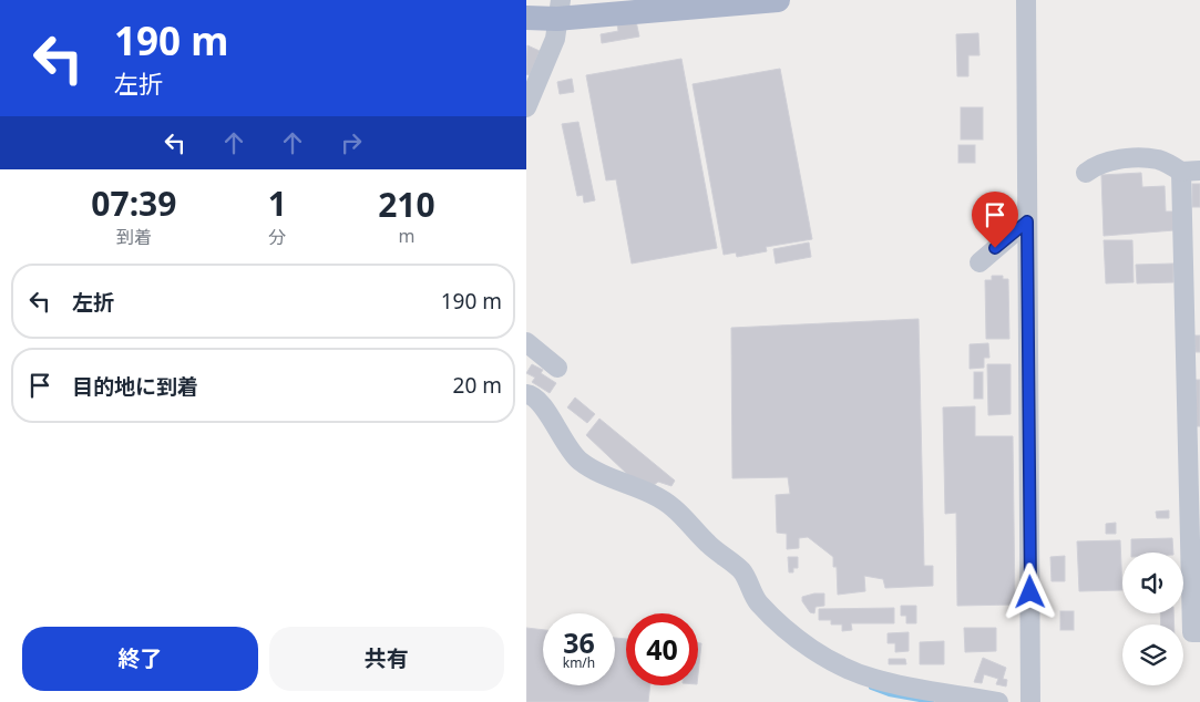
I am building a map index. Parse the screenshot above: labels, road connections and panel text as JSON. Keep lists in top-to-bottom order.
{
  "page": {
    "turn": ["190 m", "左折"],
    "eta": [
      "07:39",
      "到着",
      "1",
      "分",
      "210",
      "m"
    ],
    "list": [
      {
        "name": "左折",
        "value": "190 m"
      },
      {
        "name": "目的地に到着",
        "value": "20 m"
      }
    ],
    "speed": "36 km/h",
    "limit": "40",
    "buttons": ["終了", "共有"]
  }
}
